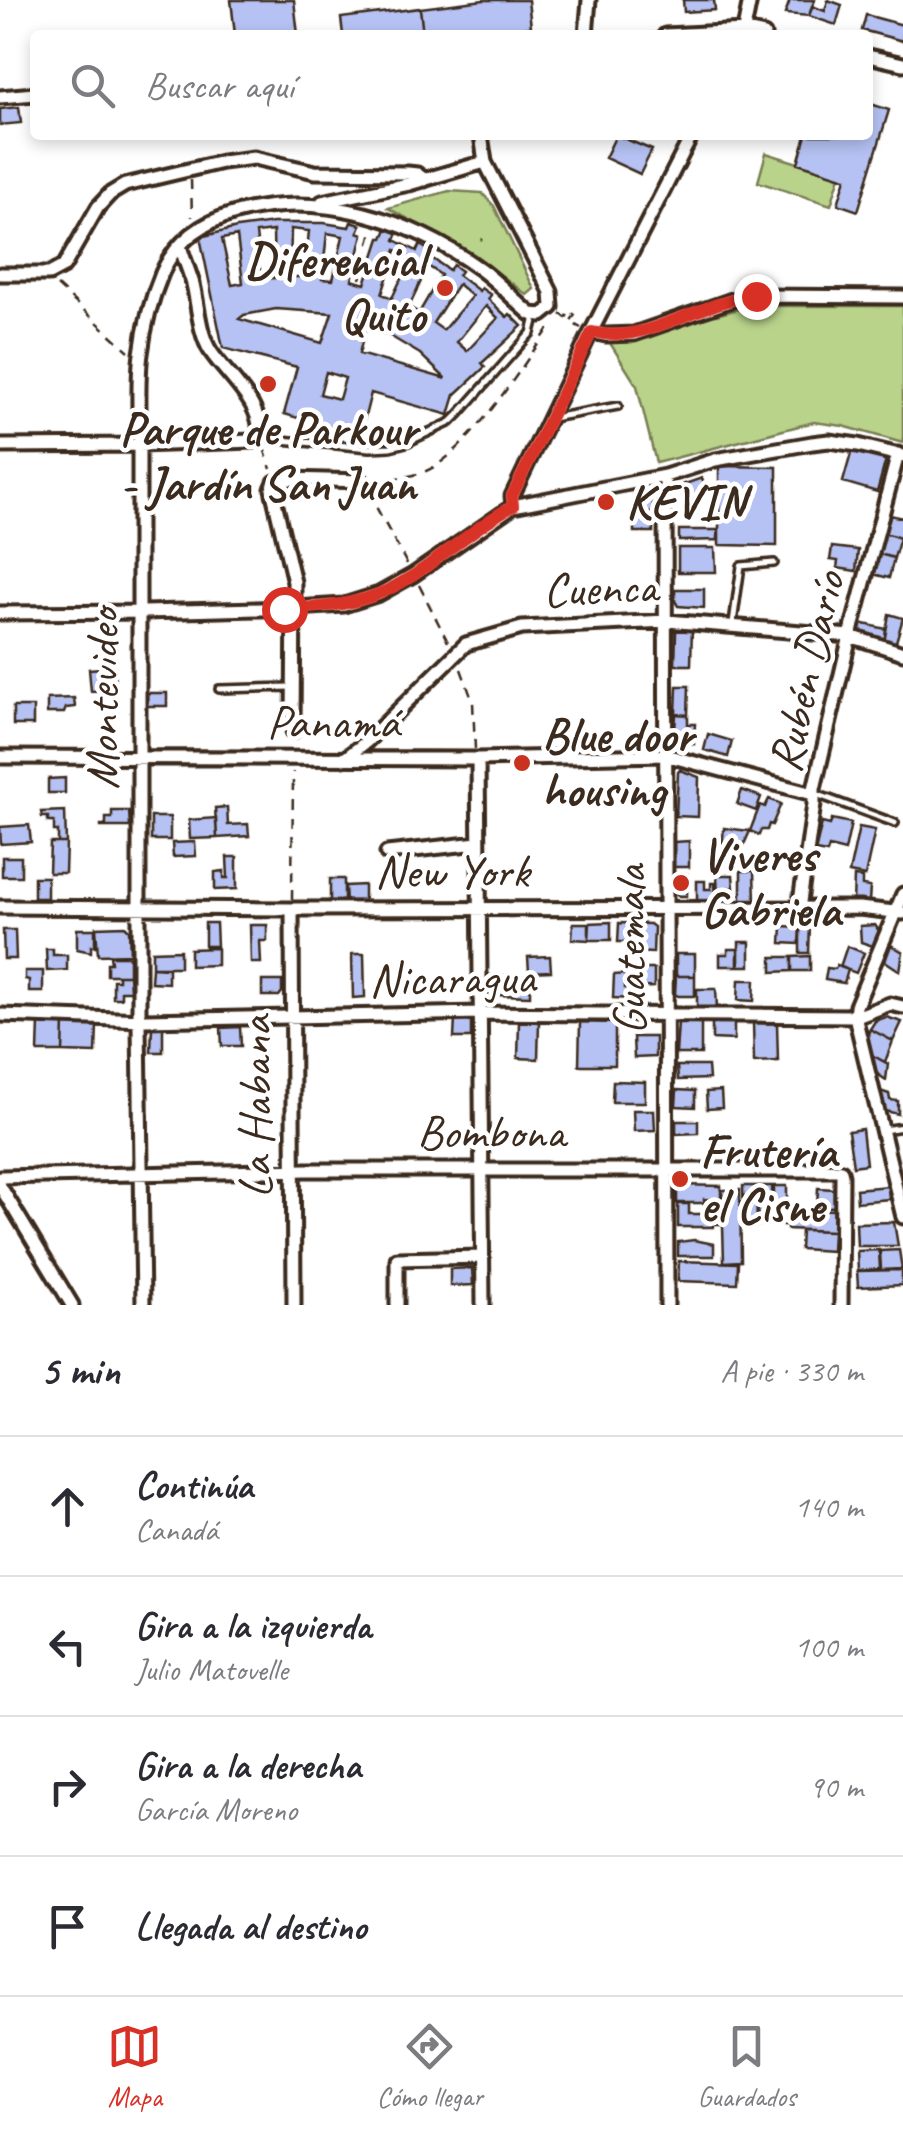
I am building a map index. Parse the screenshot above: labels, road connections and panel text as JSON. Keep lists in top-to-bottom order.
{
  "streets": {
    "street": [
      "Cuenca",
      "Rubén Darío",
      "Montevideo",
      "Panamá",
      "New York",
      "Guatemala",
      "Nicaragua",
      "La Habana",
      "Bombona"
    ]
  },
  "crossings": [
    ["Cuenca", "Rubén Darío"],
    ["Cuenca", "Panamá"],
    ["Cuenca", "Guatemala"],
    ["Rubén Darío", "Panamá"],
    ["Rubén Darío", "New York"],
    ["Montevideo", "Panamá"],
    ["Montevideo", "New York"],
    ["Montevideo", "Nicaragua"],
    ["Montevideo", "Bombona"],
    ["Panamá", "Guatemala"],
    ["New York", "Guatemala"],
    ["New York", "La Habana"],
    ["Guatemala", "Nicaragua"],
    ["Guatemala", "Bombona"],
    ["Nicaragua", "La Habana"],
    ["La Habana", "Bombona"]
  ],
  "places": [
    "Diferencial Quito",
    "Parque de Parkour - Jardín San Juan",
    "KEVIN",
    "Blue door housing",
    "Viveres Gabriela",
    "Frutería el Cisne"
  ],
  "page": {
    "search": "Buscar aquí",
    "heading": ["5 min", "A pie · 330 m"],
    "list": [
      ["Continúa", "Canadá", "140 m"],
      ["Gira a la izquierda", "Julio Matovelle", "100 m"],
      ["Gira a la derecha", "García Moreno", "90 m"],
      "Llegada al destino"
    ],
    "nav": ["Mapa", "Cómo llegar", "Guardados"]
  }
}
